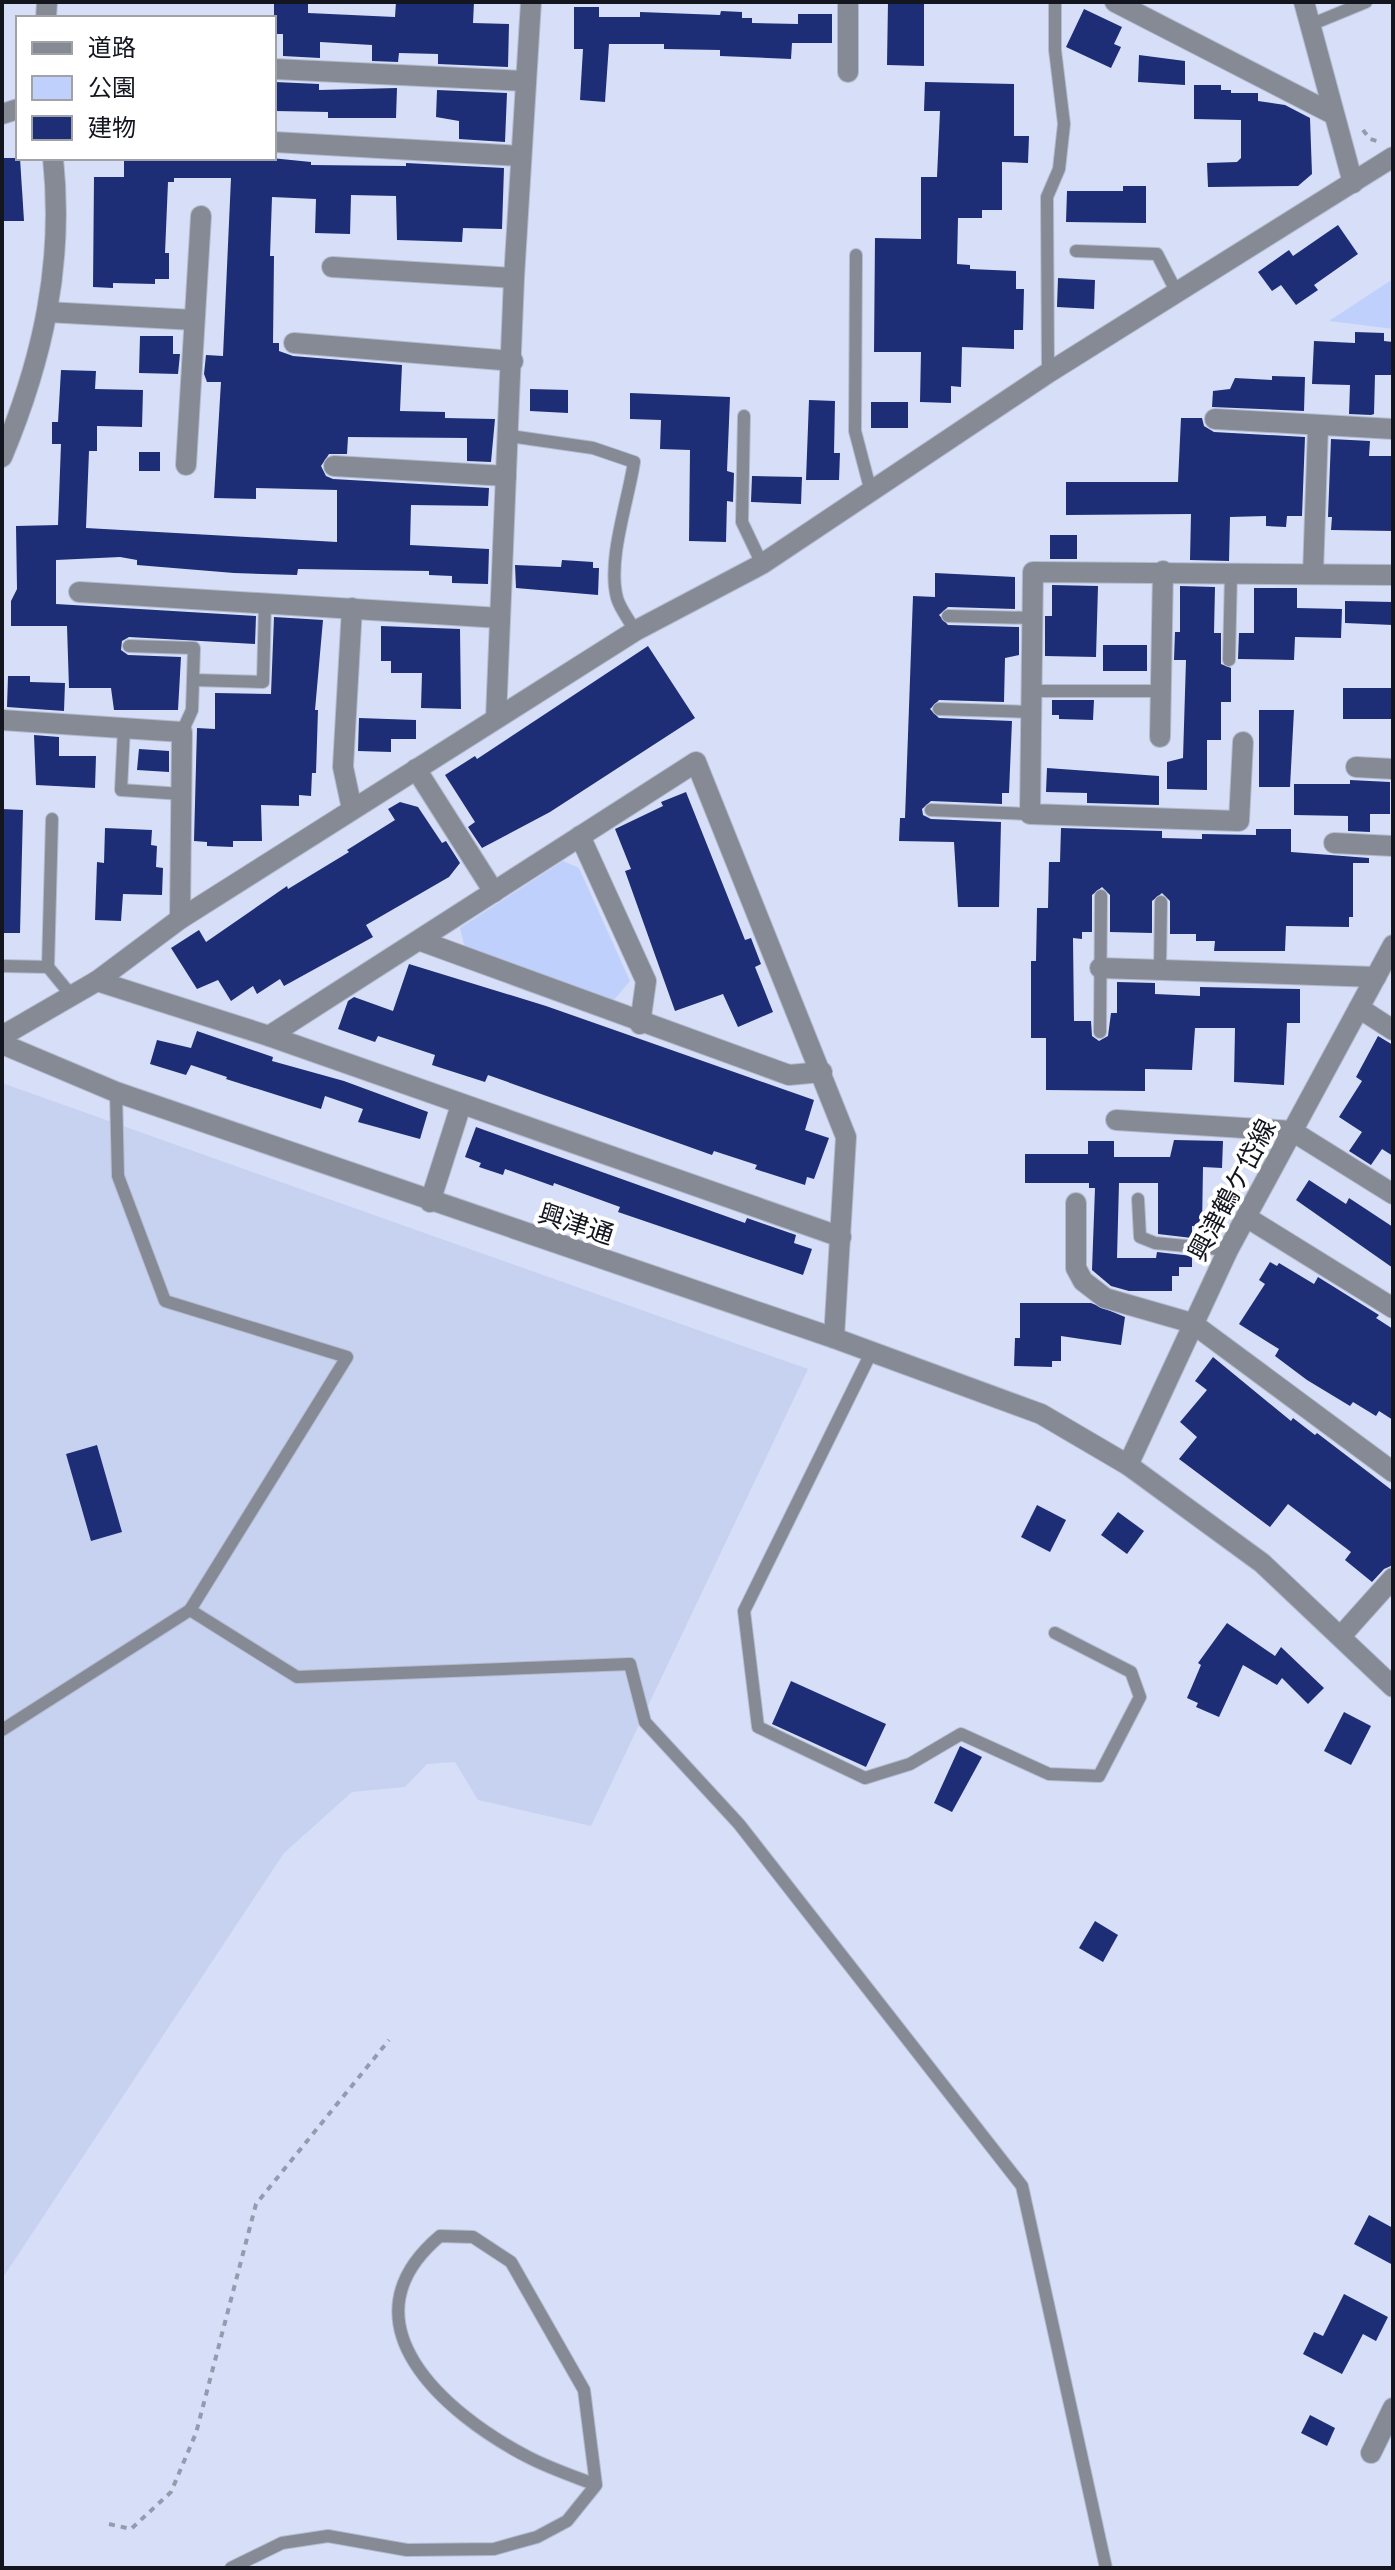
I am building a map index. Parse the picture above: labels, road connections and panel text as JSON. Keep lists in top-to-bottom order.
{
  "streets": {
    "street": ["興津鶴ケ岱線", "興津通"]
  },
  "crossings": [
    ["興津鶴ケ岱線", "興津通"]
  ],
  "legend": ["道路", "公園", "建物"]
}
